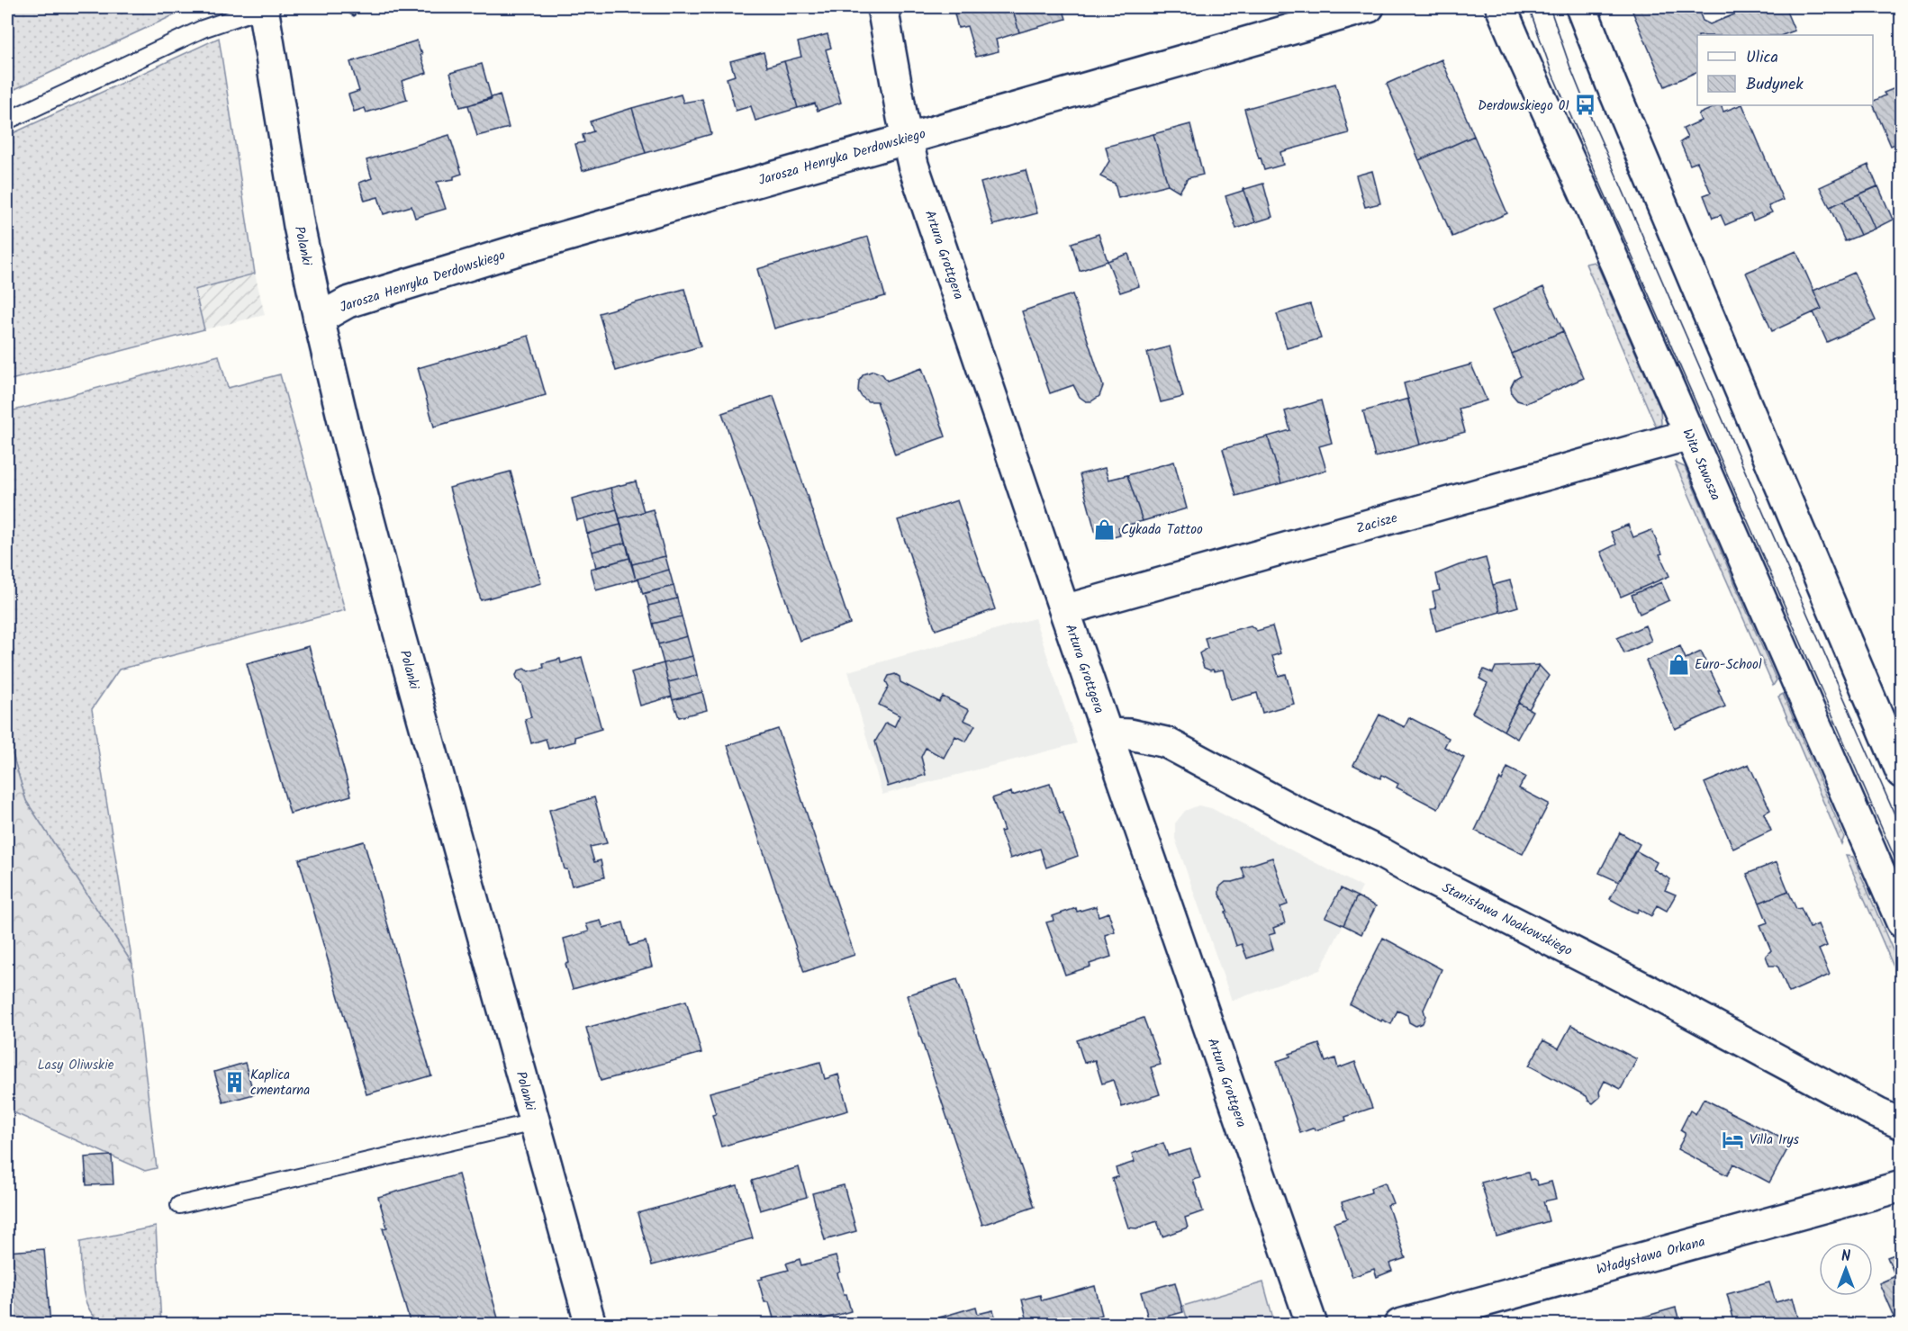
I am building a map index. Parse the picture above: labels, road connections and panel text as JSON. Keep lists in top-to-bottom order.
{
  "streets": {
    "street": [
      "Jarosza Henryka Derdowskiego",
      "Polanki",
      "Artura Grottgera",
      "Wita Stwosza",
      "Zacisze",
      "Stanisława Noakowskiego",
      "Władysława Orkana"
    ]
  },
  "crossings": [
    ["Jarosza Henryka Derdowskiego", "Polanki"],
    ["Jarosza Henryka Derdowskiego", "Artura Grottgera"],
    ["Artura Grottgera", "Zacisze"],
    ["Artura Grottgera", "Stanisława Noakowskiego"],
    ["Wita Stwosza", "Zacisze"]
  ],
  "parks": ["Lasy Oliwskie"],
  "places": {
    "bus stop": ["Derdowskiego 01"],
    "shop": ["Cykada Tattoo", "Euro-School"],
    "building": ["Kaplica cmentarna"],
    "hotel": ["Villa Irys"]
  },
  "legend": ["Ulica", "Budynek"],
  "north": "top"
}
